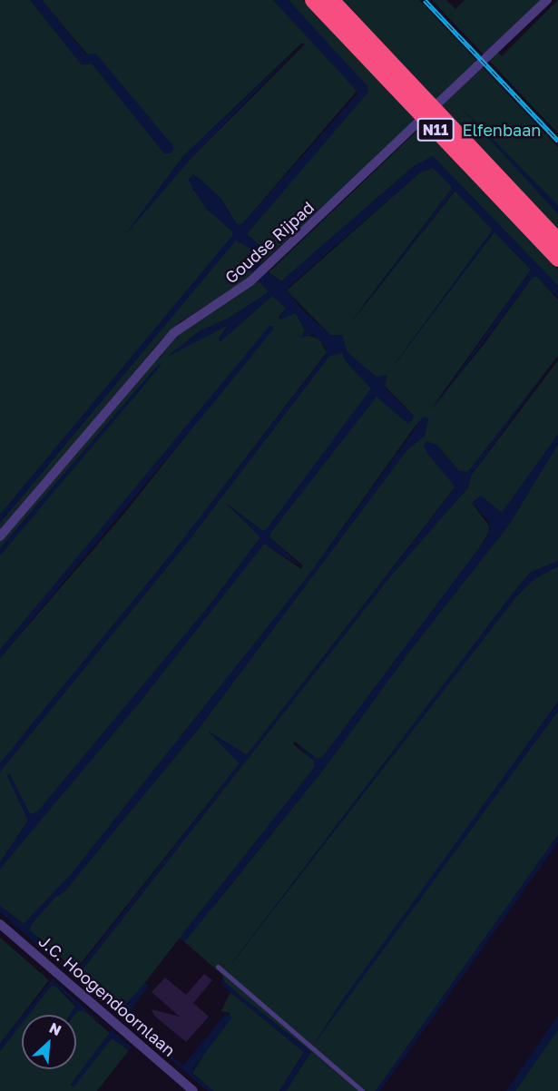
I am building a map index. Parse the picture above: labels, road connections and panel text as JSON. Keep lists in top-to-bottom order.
{
  "streets": {
    "highway": ["N11"],
    "street": ["Goudse Rijpad", "J.C. Hoogendoornlaan"]
  },
  "parks": ["Elfenbaan"],
  "north": "top right"
}
